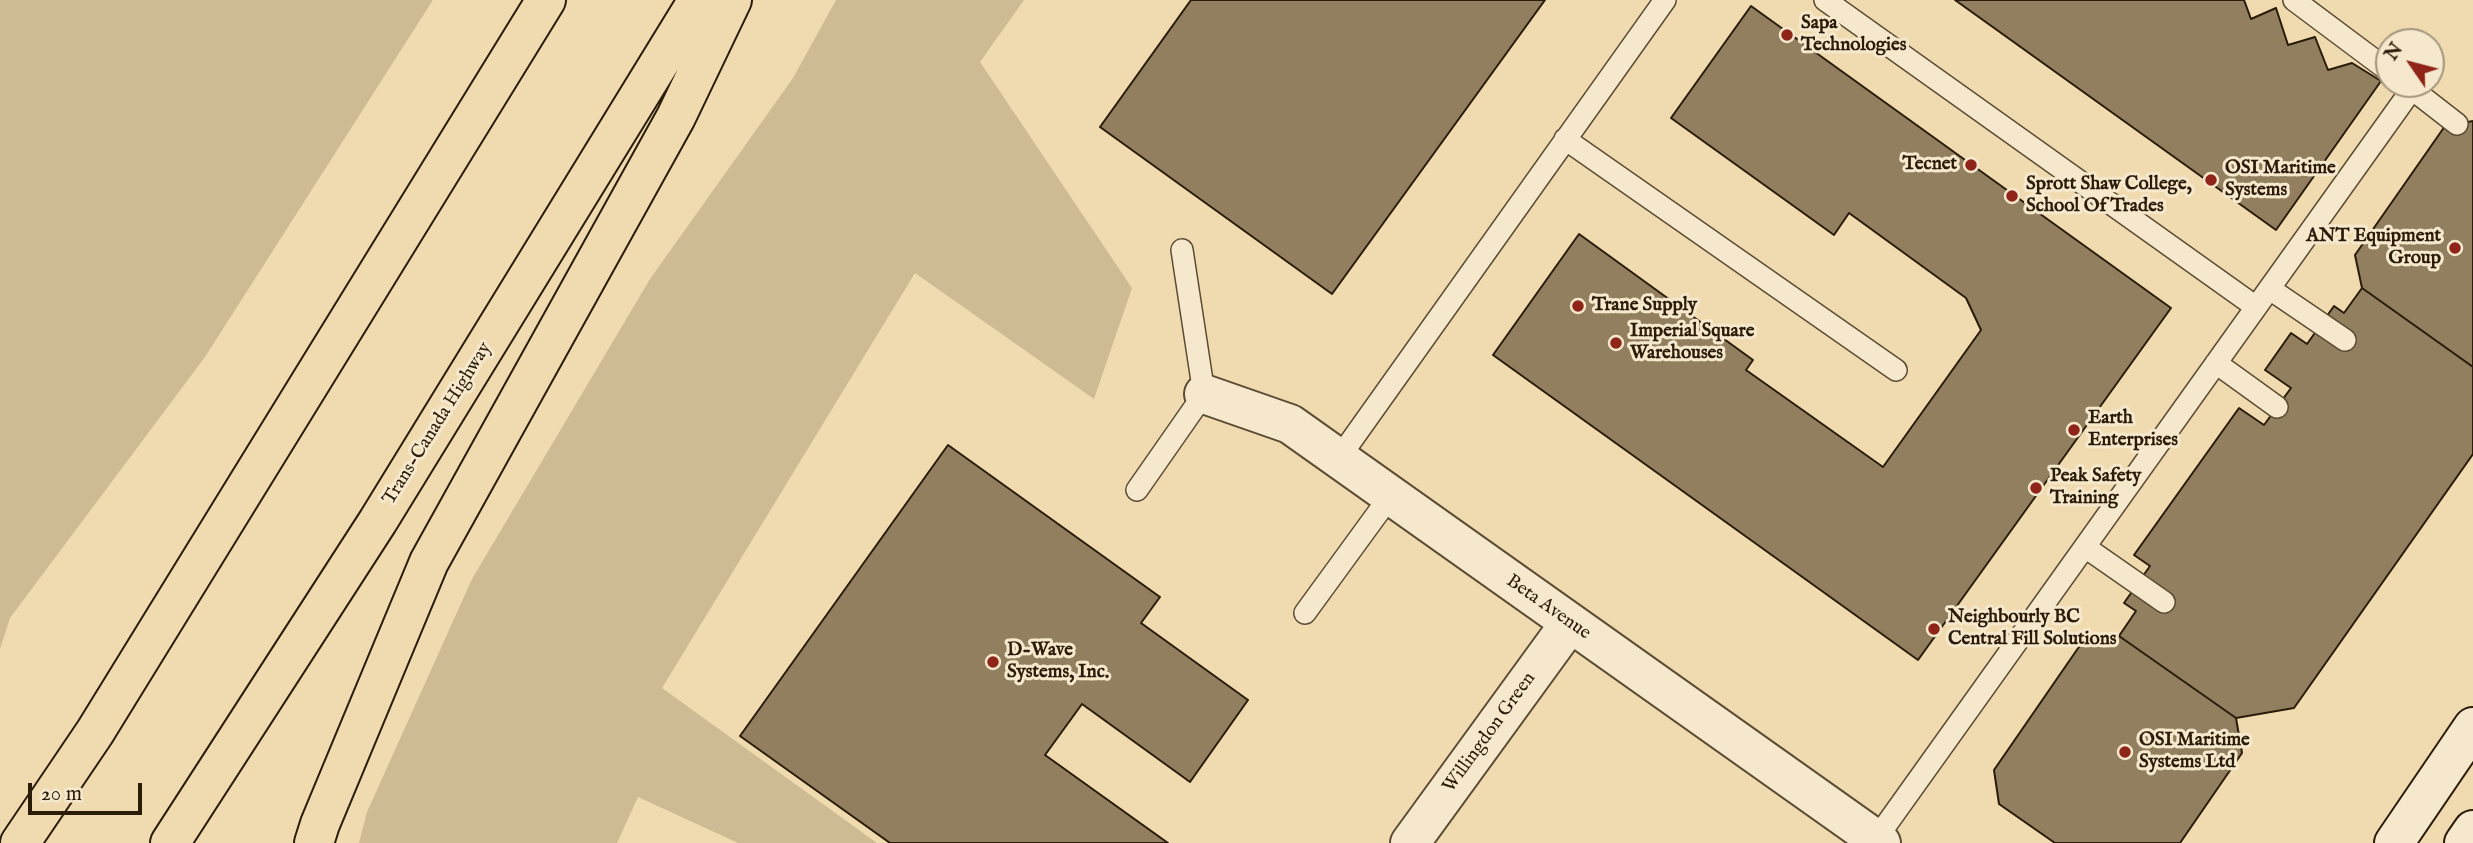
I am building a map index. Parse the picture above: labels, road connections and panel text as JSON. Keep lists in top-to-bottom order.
{
  "streets": {
    "highway": ["Trans-Canada Highway"],
    "street": ["Beta Avenue", "Willingdon Green"]
  },
  "crossings": [
    ["Beta Avenue", "Willingdon Green"]
  ],
  "places": [
    "Sapa Technologies",
    "Tecnet",
    "OSI Maritime Systems",
    "Sprott Shaw College, School Of Trades",
    "ANT Equipment Group",
    "Trane Supply",
    "Imperial Square Warehouses",
    "Earth Enterprises",
    "Peak Safety Training",
    "Neighbourly BC Central Fill Solutions",
    "D-Wave Systems, Inc.",
    "OSI Maritime Systems Ltd"
  ],
  "scale_bar": "20 m",
  "north": "top left"
}
